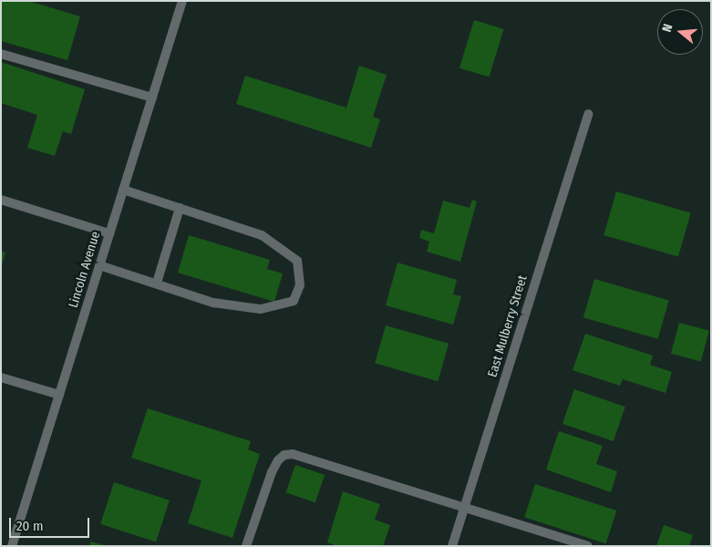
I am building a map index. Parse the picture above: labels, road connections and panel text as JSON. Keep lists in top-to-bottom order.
{
  "streets": {
    "street": ["Lincoln Avenue", "East Mulberry Street"]
  },
  "scale_bar": "20 m",
  "north": "left"
}
